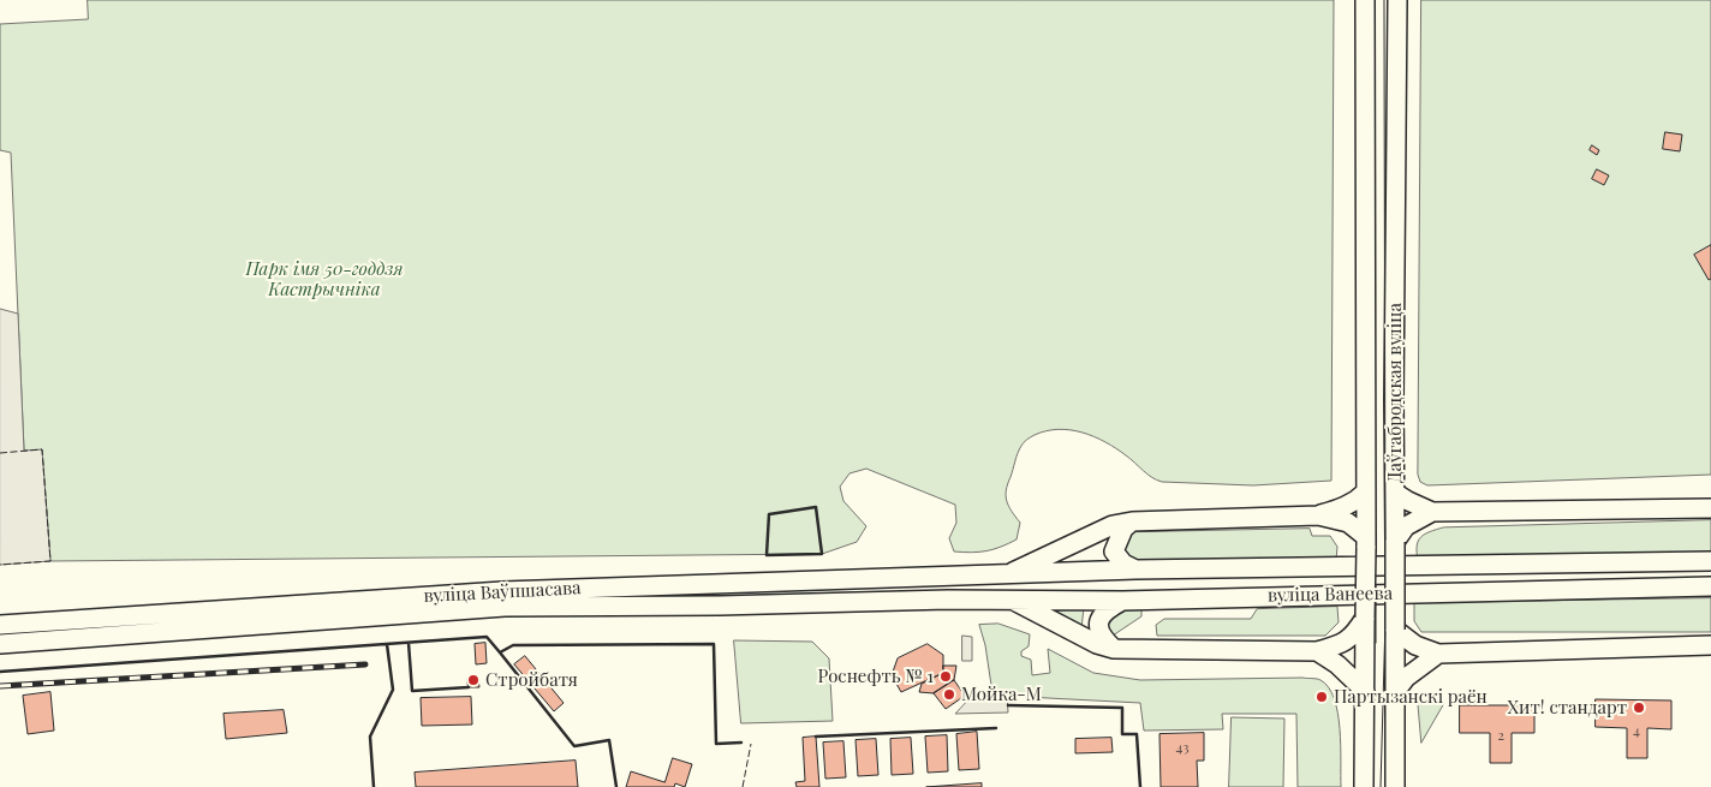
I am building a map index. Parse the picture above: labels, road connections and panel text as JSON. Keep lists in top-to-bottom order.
{
  "streets": {
    "main road": ["Даўгабродская вуліца", "вуліца Ваўпшасава", "вуліца Ванеева"]
  },
  "crossings": [
    ["вуліца Ваўпшасава", "вуліца Ванеева"]
  ],
  "parks": ["Парк імя 50-годдзя Кастрычніка"],
  "places": [
    "Роснефть № 1",
    "Стройбатя",
    "Мойка-М",
    "Партызанскі раён",
    "Хит! стандарт"
  ],
  "house_numbers": ["4", "2", "43"]
}
